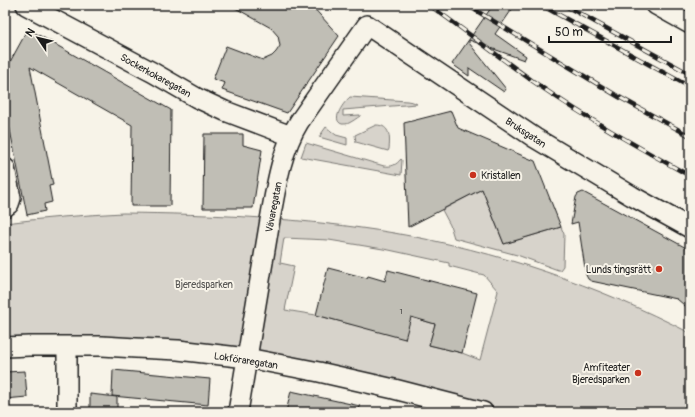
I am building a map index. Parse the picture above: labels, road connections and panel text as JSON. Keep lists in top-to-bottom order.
{
  "streets": {
    "street": [
      "Sockerkokaregatan",
      "Bruksgatan",
      "Vävaregatan",
      "Lokföraregatan"
    ]
  },
  "crossings": [
    ["Sockerkokaregatan", "Vävaregatan"],
    ["Bruksgatan", "Vävaregatan"],
    ["Vävaregatan", "Lokföraregatan"]
  ],
  "parks": ["Bjeredsparken"],
  "places": ["Kristallen", "Lunds tingsrätt", "Amfiteater Bjeredsparken"],
  "house_numbers": ["1"],
  "scale_bar": "50 m",
  "north": "top left"
}
